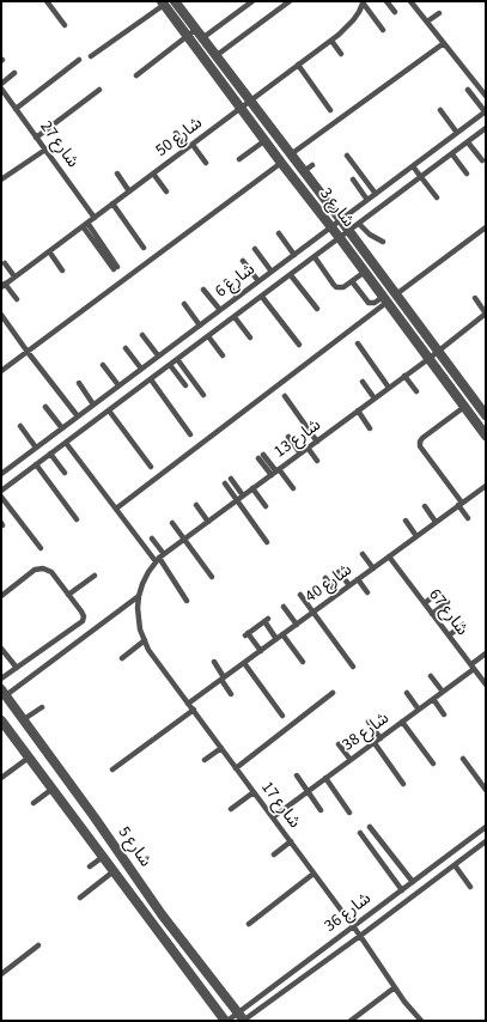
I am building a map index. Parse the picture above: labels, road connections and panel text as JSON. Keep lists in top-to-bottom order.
{
  "streets": {
    "street": ["شارع 3", "شارع 5"],
    "lane": [
      "شارع 50",
      "شارع 27",
      "شارع 6",
      "شارع 13",
      "شارع 40",
      "شارع 67",
      "شارع 38",
      "شارع 17",
      "شارع 36"
    ]
  },
  "crossings": [
    ["شارع 50", "شارع 27"],
    ["شارع 50", "شارع 3"],
    ["شارع 3", "شارع 6"],
    ["شارع 3", "شارع 13"],
    ["شارع 13", "شارع 17"],
    ["شارع 40", "شارع 67"],
    ["شارع 40", "شارع 17"],
    ["شارع 67", "شارع 38"],
    ["شارع 38", "شارع 17"],
    ["شارع 17", "شارع 36"],
    ["شارع 5", "شارع 36"]
  ]
}
